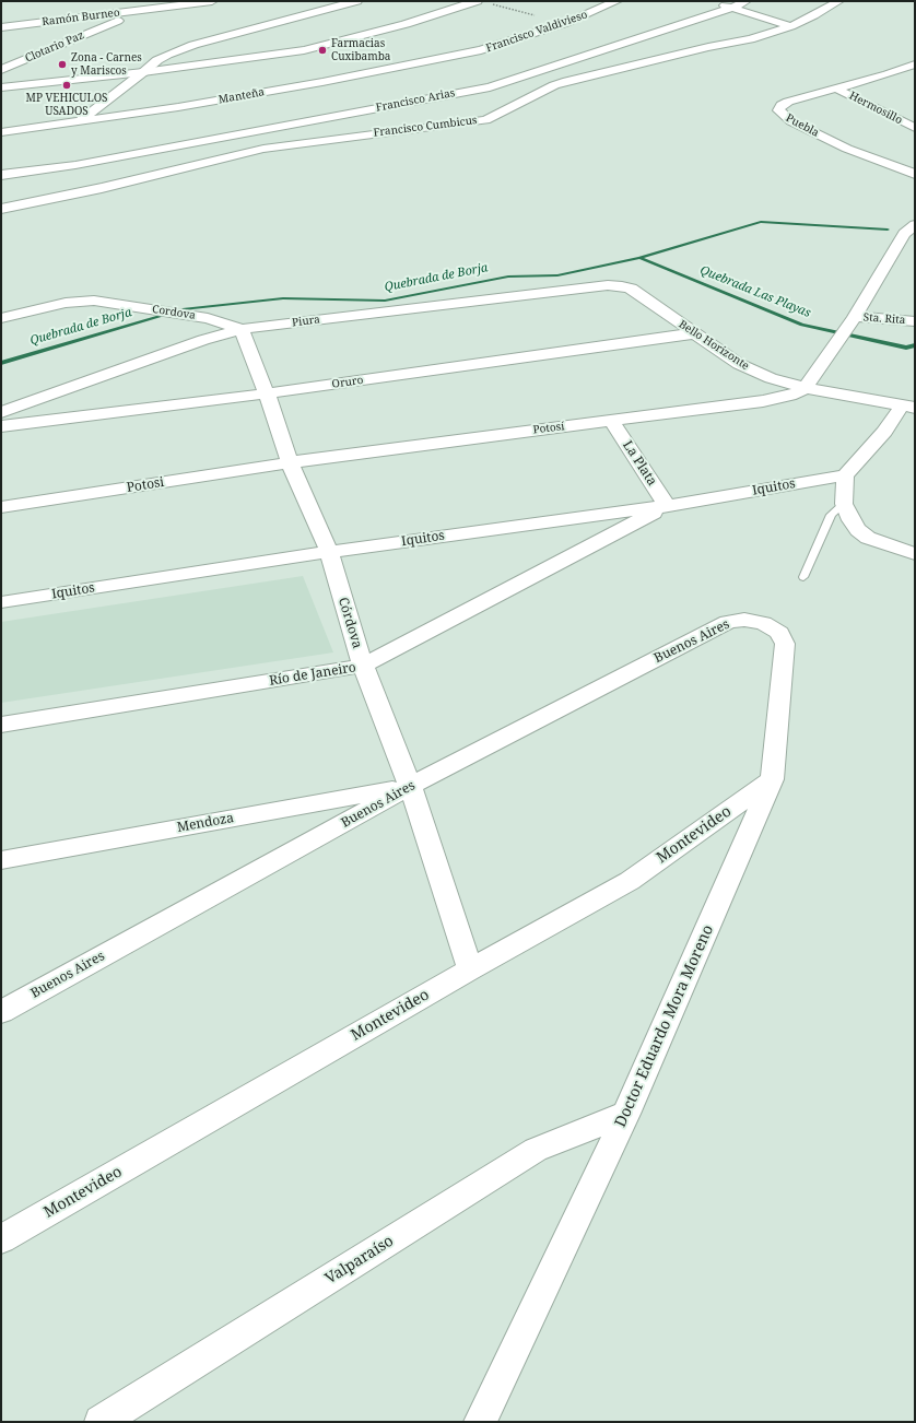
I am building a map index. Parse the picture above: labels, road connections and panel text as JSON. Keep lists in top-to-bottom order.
{
  "streets": {
    "street": [
      "Ramón Burneo",
      "Francisco Valdivieso",
      "Clotario Paz",
      "Manteña",
      "Francisco Arias",
      "Hermosillo",
      "Puebla",
      "Francisco Cumbicus",
      "Cordova",
      "Sta. Rita",
      "Piura",
      "Bello Horizonte",
      "Oruro",
      "Potosí",
      "La Plata",
      "Potosi",
      "Iquitos",
      "Córdova",
      "Buenos Aires",
      "Río de Janeiro",
      "Mendoza",
      "Montevideo",
      "Doctor Eduardo Mora Moreno",
      "Valparaíso"
    ]
  },
  "crossings": [
    ["Ramón Burneo", "Clotario Paz"],
    ["Francisco Valdivieso", "Manteña"],
    ["Hermosillo", "Puebla"],
    ["Cordova", "Piura"],
    ["Cordova", "Córdova"],
    ["Piura", "Bello Horizonte"],
    ["Piura", "Córdova"],
    ["Bello Horizonte", "Oruro"],
    ["Bello Horizonte", "Potosí"],
    ["Oruro", "Córdova"],
    ["Potosí", "La Plata"],
    ["Potosí", "Potosi"],
    ["Potosí", "Córdova"],
    ["La Plata", "Iquitos"],
    ["La Plata", "Río de Janeiro"],
    ["Potosi", "Córdova"],
    ["Iquitos", "Córdova"],
    ["Iquitos", "Río de Janeiro"],
    ["Córdova", "Buenos Aires"],
    ["Córdova", "Río de Janeiro"],
    ["Córdova", "Mendoza"],
    ["Córdova", "Montevideo"],
    ["Buenos Aires", "Mendoza"],
    ["Buenos Aires", "Doctor Eduardo Mora Moreno"],
    ["Montevideo", "Doctor Eduardo Mora Moreno"],
    ["Doctor Eduardo Mora Moreno", "Valparaíso"]
  ],
  "water": ["Quebrada de Borja", "Quebrada Las Playas"],
  "places": ["Farmacias Cuxibamba", "Zona - Carnes y Mariscos", "MP VEHICULOS USADOS"]
}
